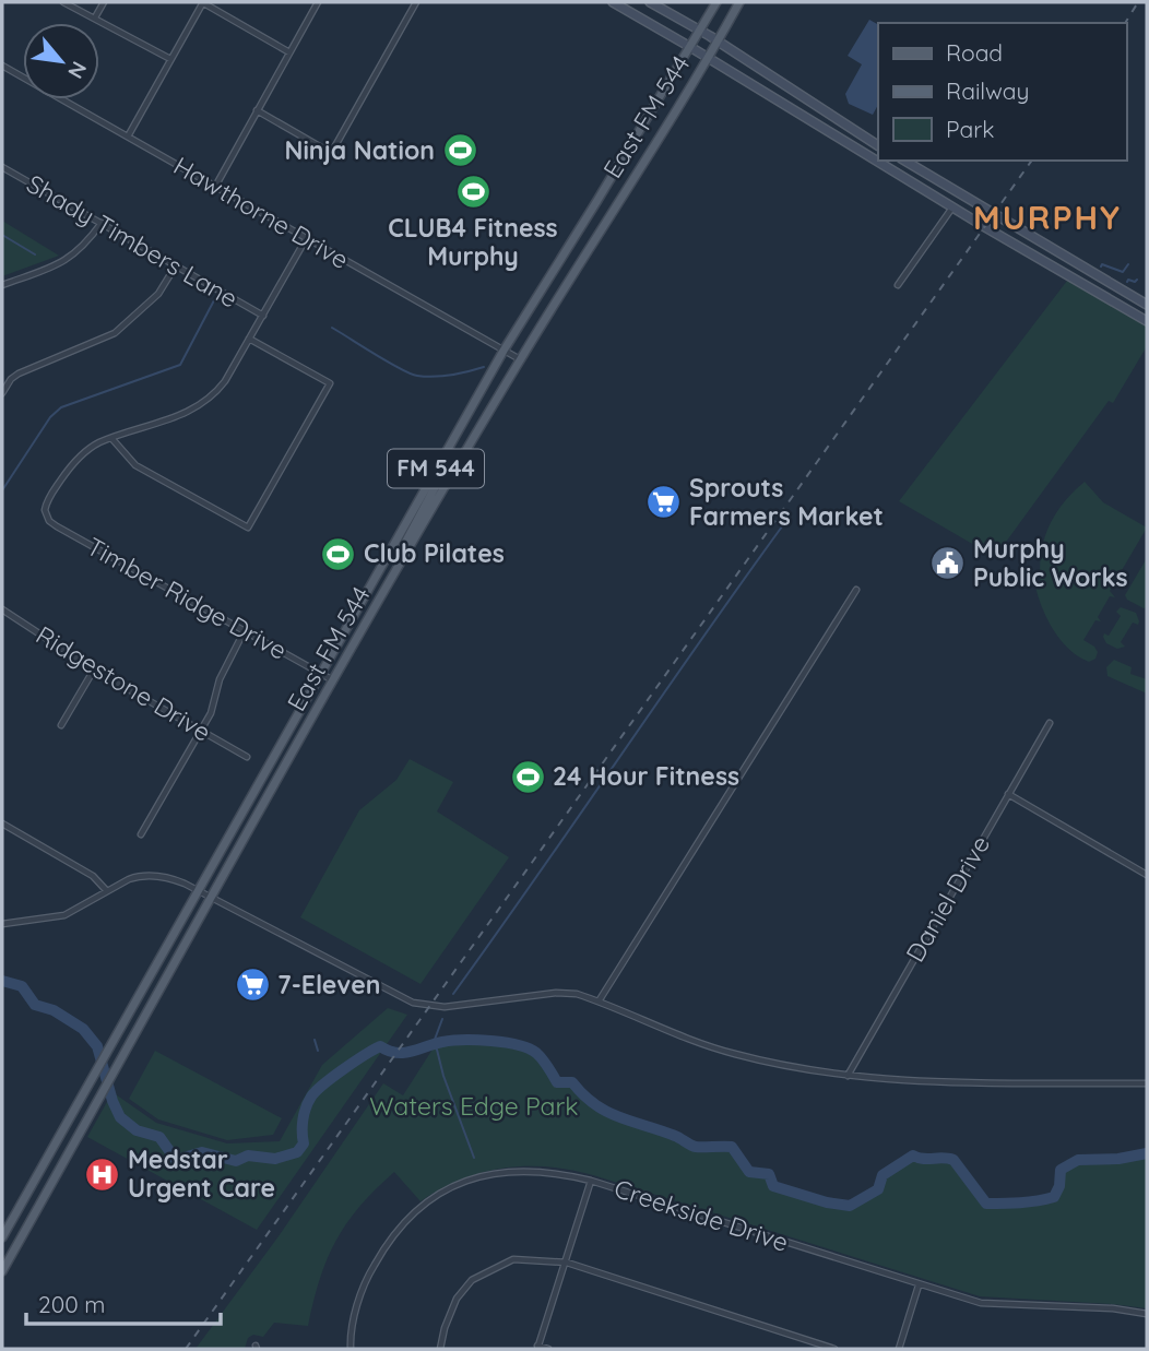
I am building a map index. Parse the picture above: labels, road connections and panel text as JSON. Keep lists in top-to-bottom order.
{
  "streets": {
    "main road": ["East FM 544", "FM 544"],
    "street": [
      "Hawthorne Drive",
      "Shady Timbers Lane",
      "Timber Ridge Drive",
      "Ridgestone Drive",
      "Daniel Drive",
      "Creekside Drive"
    ]
  },
  "crossings": [
    ["East FM 544", "Hawthorne Drive"],
    ["East FM 544", "FM 544"],
    ["East FM 544", "Timber Ridge Drive"]
  ],
  "districts": ["MURPHY"],
  "parks": ["Waters Edge Park"],
  "places": {
    "sports": [
      "Ninja Nation",
      "CLUB4 Fitness Murphy",
      "Club Pilates",
      "24 Hour Fitness"
    ],
    "supermarket": ["Sprouts Farmers Market", "7-Eleven"],
    "public building": ["Murphy Public Works"],
    "hospital": ["Medstar Urgent Care"]
  },
  "legend": ["Road", "Railway", "Park"],
  "scale_bar": "200 m",
  "north": "bottom right"
}
